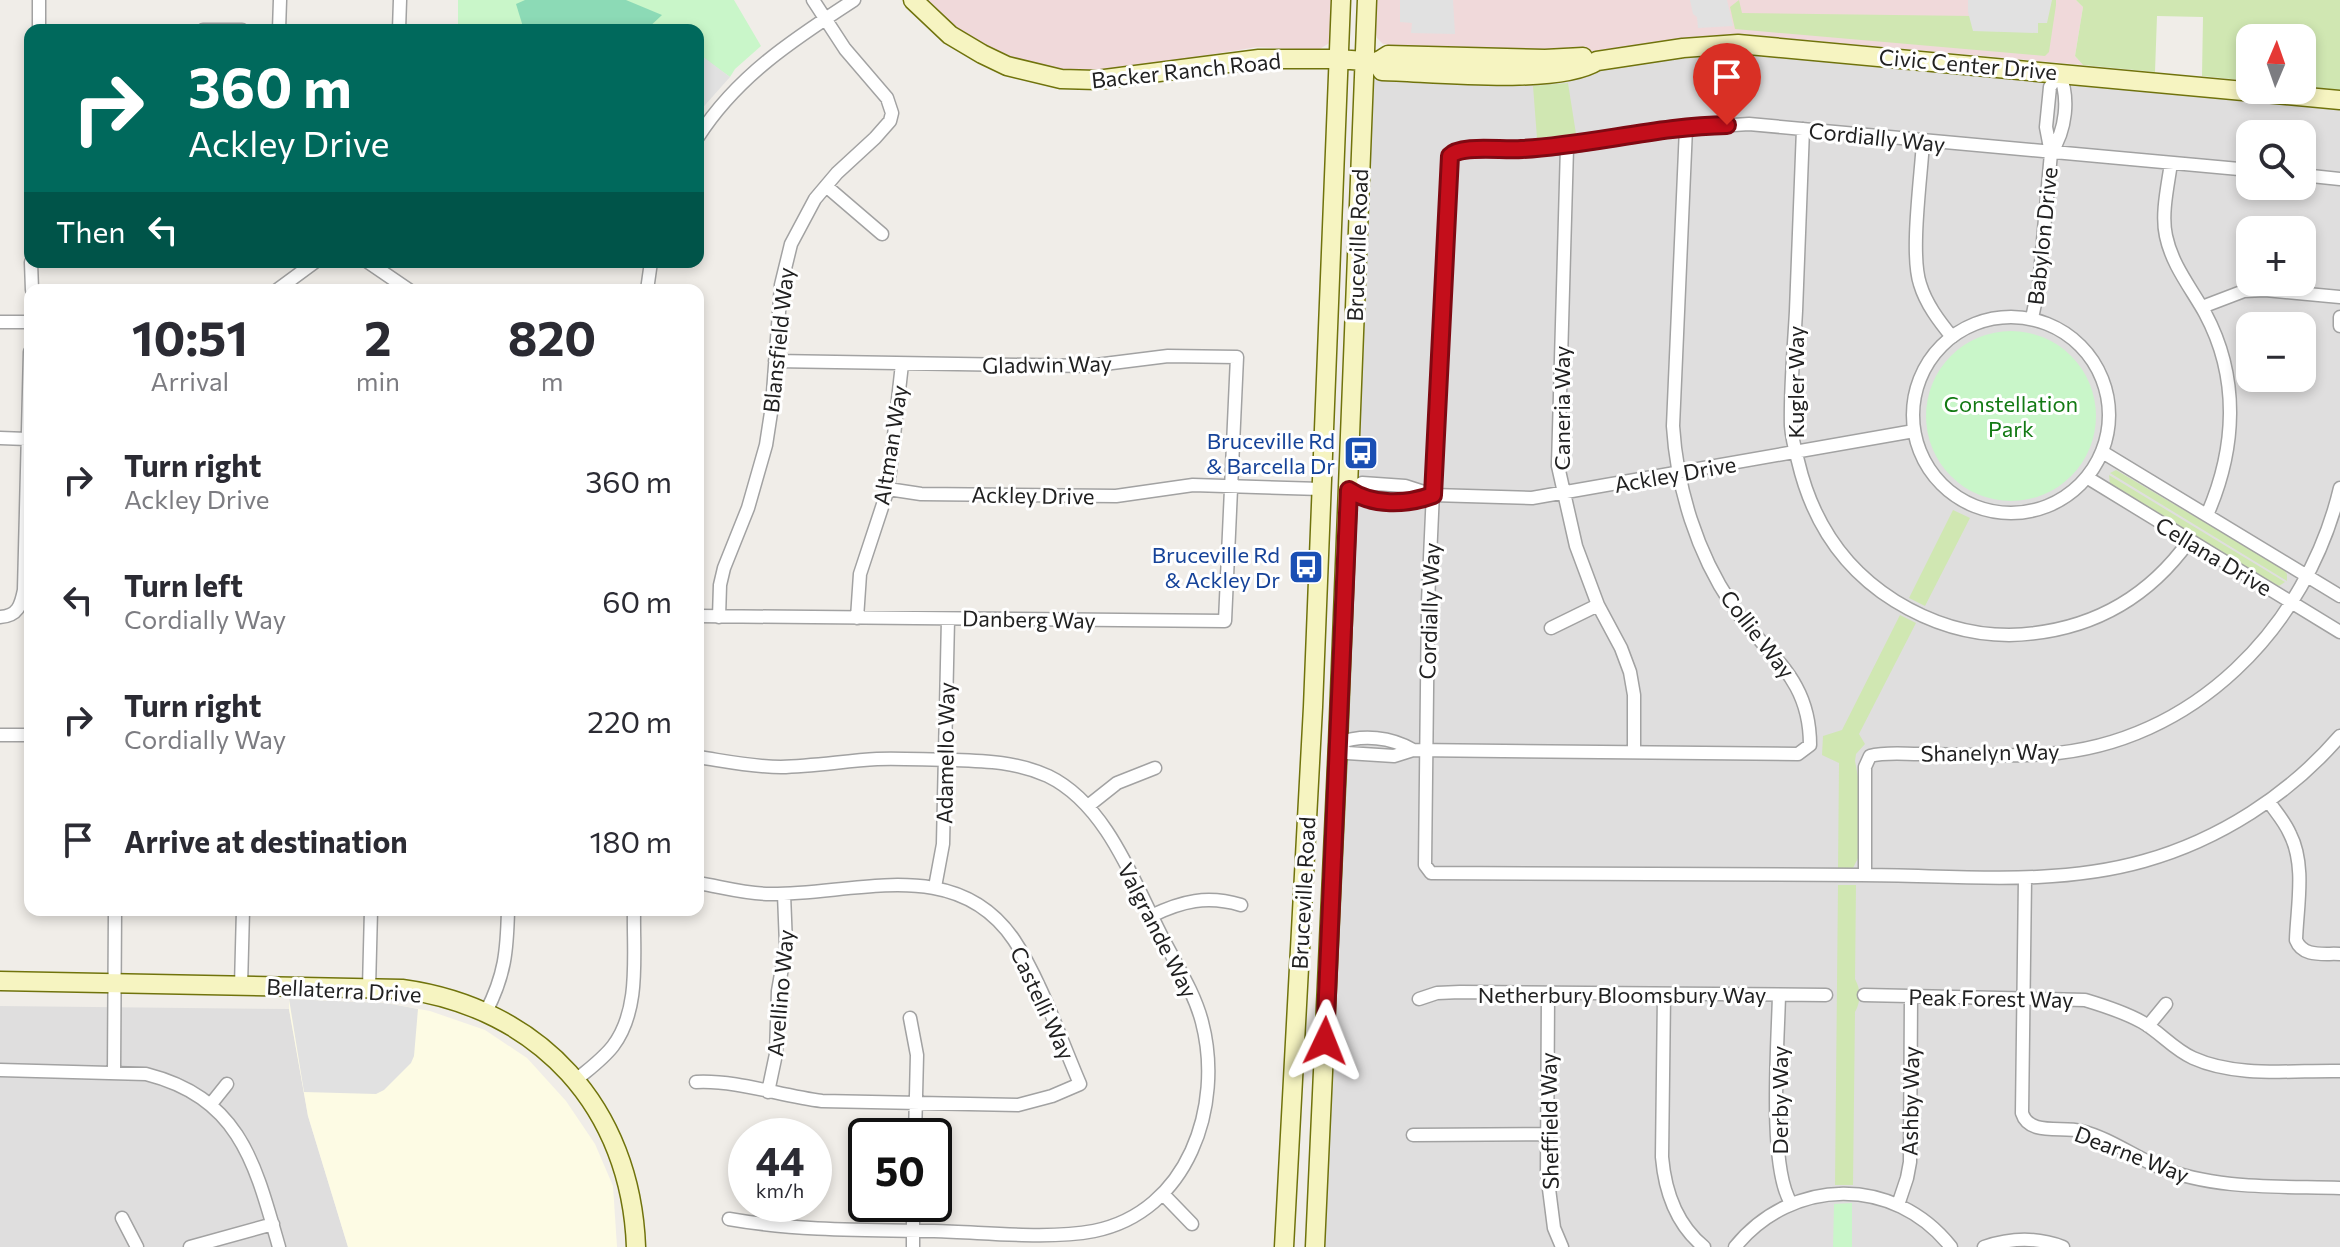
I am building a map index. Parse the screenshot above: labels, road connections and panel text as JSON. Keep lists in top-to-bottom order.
{
  "streets": {
    "main road": [
      "Civic Center Drive",
      "Backer Ranch Road",
      "Bruceville Road",
      "Bellaterra Drive"
    ],
    "street": [
      "Cordially Way",
      "Babylon Drive",
      "Blansfield Way",
      "Gladwin Way",
      "Kugler Way",
      "Caneria Way",
      "Altman Way",
      "Ackley Drive",
      "Cellana Drive",
      "Danberg Way",
      "Collie Way",
      "Shanelyn Way",
      "Adamello Way",
      "Valgrande Way",
      "Avellino Way",
      "Netherbury Bloomsbury Way",
      "Peak Forest Way",
      "Castelli Way",
      "Derby Way",
      "Ashby Way",
      "Sheffield Way",
      "Dearne Way"
    ]
  },
  "crossings": [
    ["Civic Center Drive", "Backer Ranch Road"],
    ["Civic Center Drive", "Babylon Drive"],
    ["Civic Center Drive", "Bruceville Road"],
    ["Backer Ranch Road", "Bruceville Road"],
    ["Cordially Way", "Babylon Drive"],
    ["Cordially Way", "Kugler Way"],
    ["Cordially Way", "Caneria Way"],
    ["Cordially Way", "Ackley Drive"],
    ["Cordially Way", "Collie Way"],
    ["Cordially Way", "Shanelyn Way"],
    ["Cordially Way", "Dearne Way"],
    ["Babylon Drive", "Ackley Drive"],
    ["Babylon Drive", "Cellana Drive"],
    ["Bruceville Road", "Ackley Drive"],
    ["Bruceville Road", "Collie Way"],
    ["Blansfield Way", "Gladwin Way"],
    ["Blansfield Way", "Danberg Way"],
    ["Gladwin Way", "Altman Way"],
    ["Gladwin Way", "Ackley Drive"],
    ["Gladwin Way", "Danberg Way"],
    ["Kugler Way", "Ackley Drive"],
    ["Kugler Way", "Cellana Drive"],
    ["Caneria Way", "Ackley Drive"],
    ["Caneria Way", "Collie Way"],
    ["Altman Way", "Ackley Drive"],
    ["Altman Way", "Danberg Way"],
    ["Ackley Drive", "Cellana Drive"],
    ["Ackley Drive", "Danberg Way"],
    ["Ackley Drive", "Collie Way"],
    ["Cellana Drive", "Shanelyn Way"],
    ["Danberg Way", "Adamello Way"],
    ["Adamello Way", "Valgrande Way"],
    ["Adamello Way", "Castelli Way"],
    ["Avellino Way", "Castelli Way"],
    ["Netherbury Bloomsbury Way", "Derby Way"],
    ["Netherbury Bloomsbury Way", "Sheffield Way"],
    ["Peak Forest Way", "Ashby Way"],
    ["Peak Forest Way", "Dearne Way"]
  ],
  "parks": ["Constellation Park"],
  "places": {
    "bus stop": ["Bruceville Rd & Barcella Dr", "Bruceville Rd & Ackley Dr"]
  },
  "north": "top",
  "page": {
    "map_buttons": ["+", "−"],
    "turn": ["360 m", "Ackley Drive"],
    "then": "Then",
    "eta": [
      "10:51",
      "Arrival",
      "2",
      "min",
      "820",
      "m"
    ],
    "list": [
      {
        "name": "Turn right",
        "note": "Ackley Drive",
        "value": "360 m"
      },
      {
        "name": "Turn left",
        "note": "Cordially Way",
        "value": "60 m"
      },
      {
        "name": "Turn right",
        "note": "Cordially Way",
        "value": "220 m"
      },
      {
        "name": "Arrive at destination",
        "value": "180 m"
      }
    ],
    "speed": "44 km/h",
    "limit": "50"
  }
}
